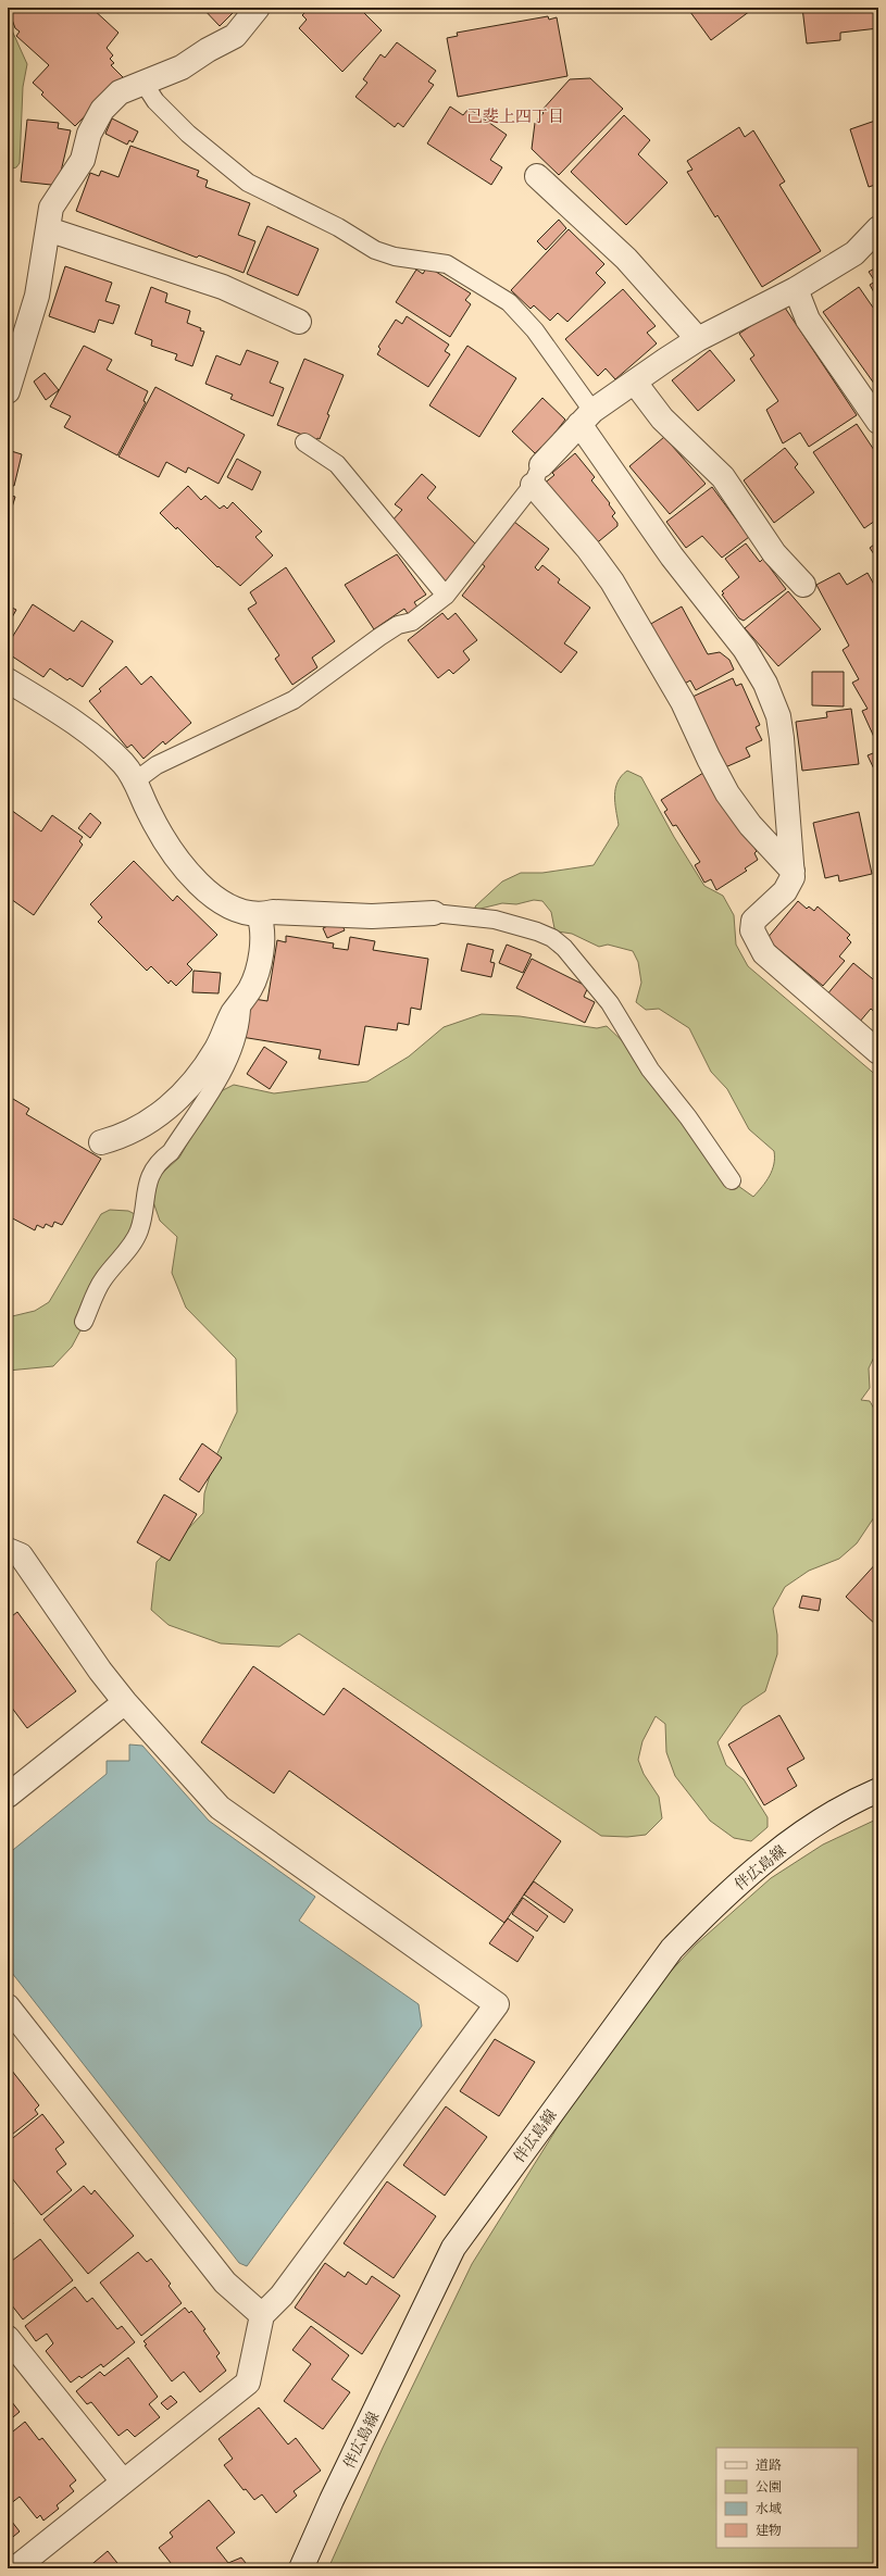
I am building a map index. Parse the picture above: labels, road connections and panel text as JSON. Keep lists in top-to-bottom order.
{
  "streets": {
    "street": ["伴広島線"]
  },
  "districts": ["己斐上四丁目"],
  "legend": [
    "道路",
    "公園",
    "水域",
    "建物"
  ]
}
